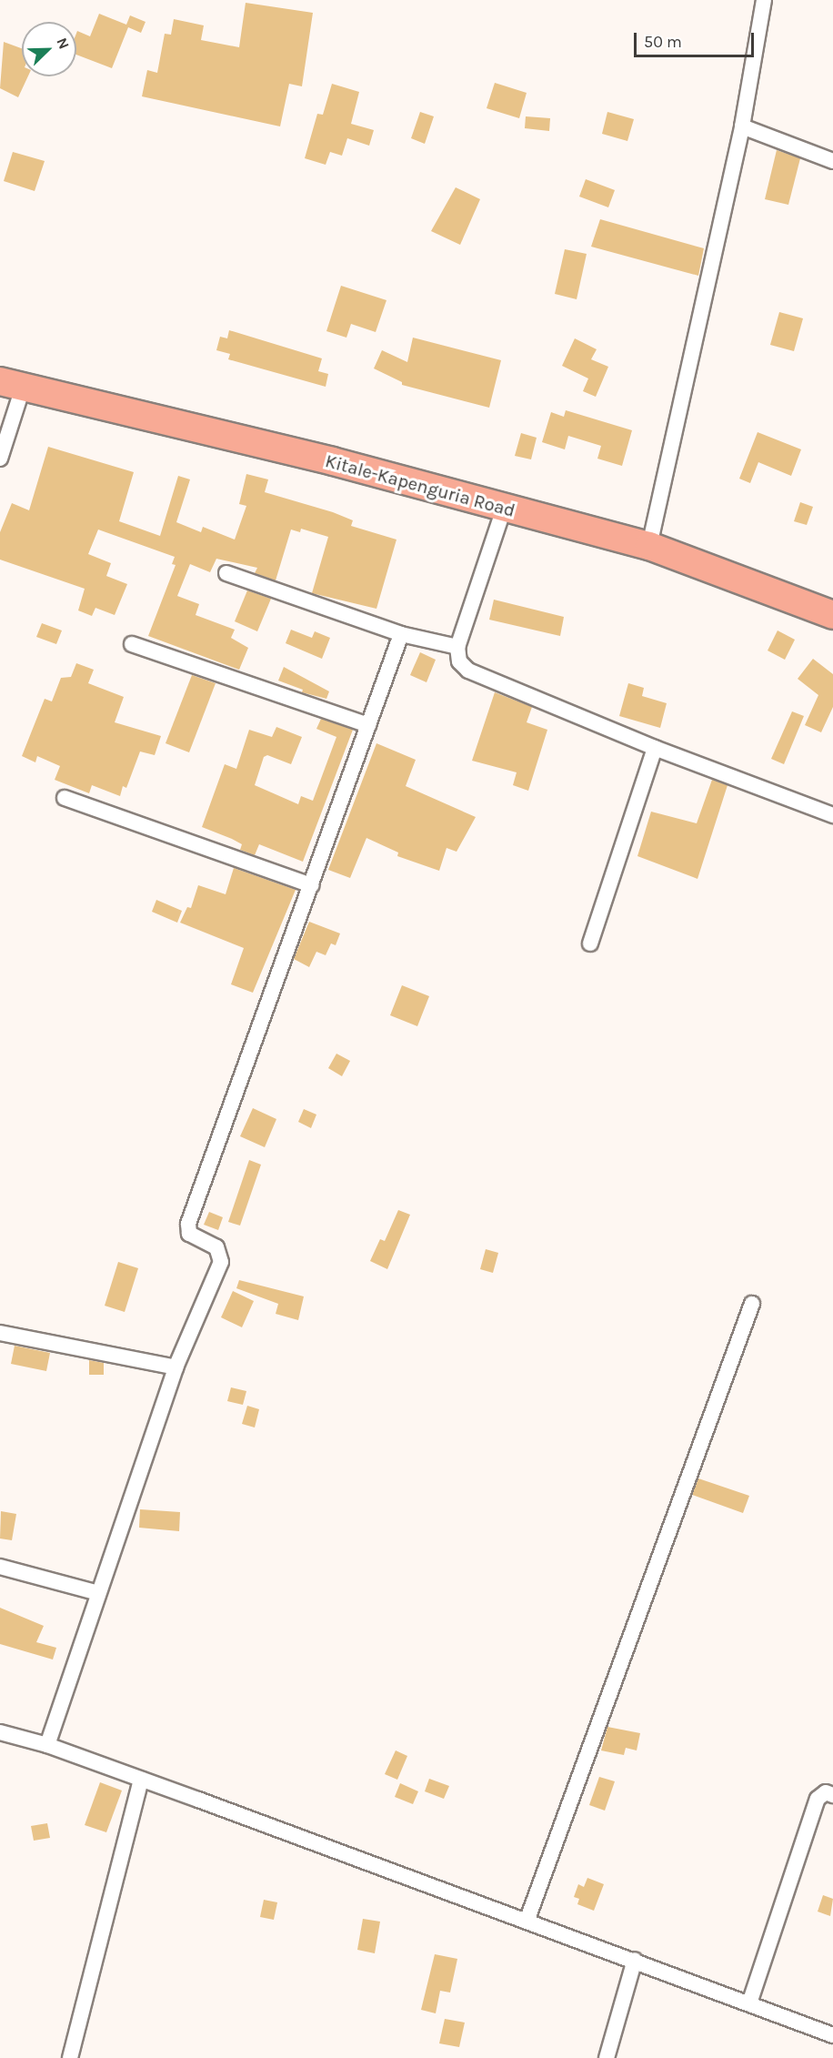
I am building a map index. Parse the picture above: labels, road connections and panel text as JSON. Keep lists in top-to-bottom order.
{
  "streets": {
    "highway": ["Kitale-Kapenguria Road"]
  },
  "scale_bar": "50 m",
  "north": "top right"
}
